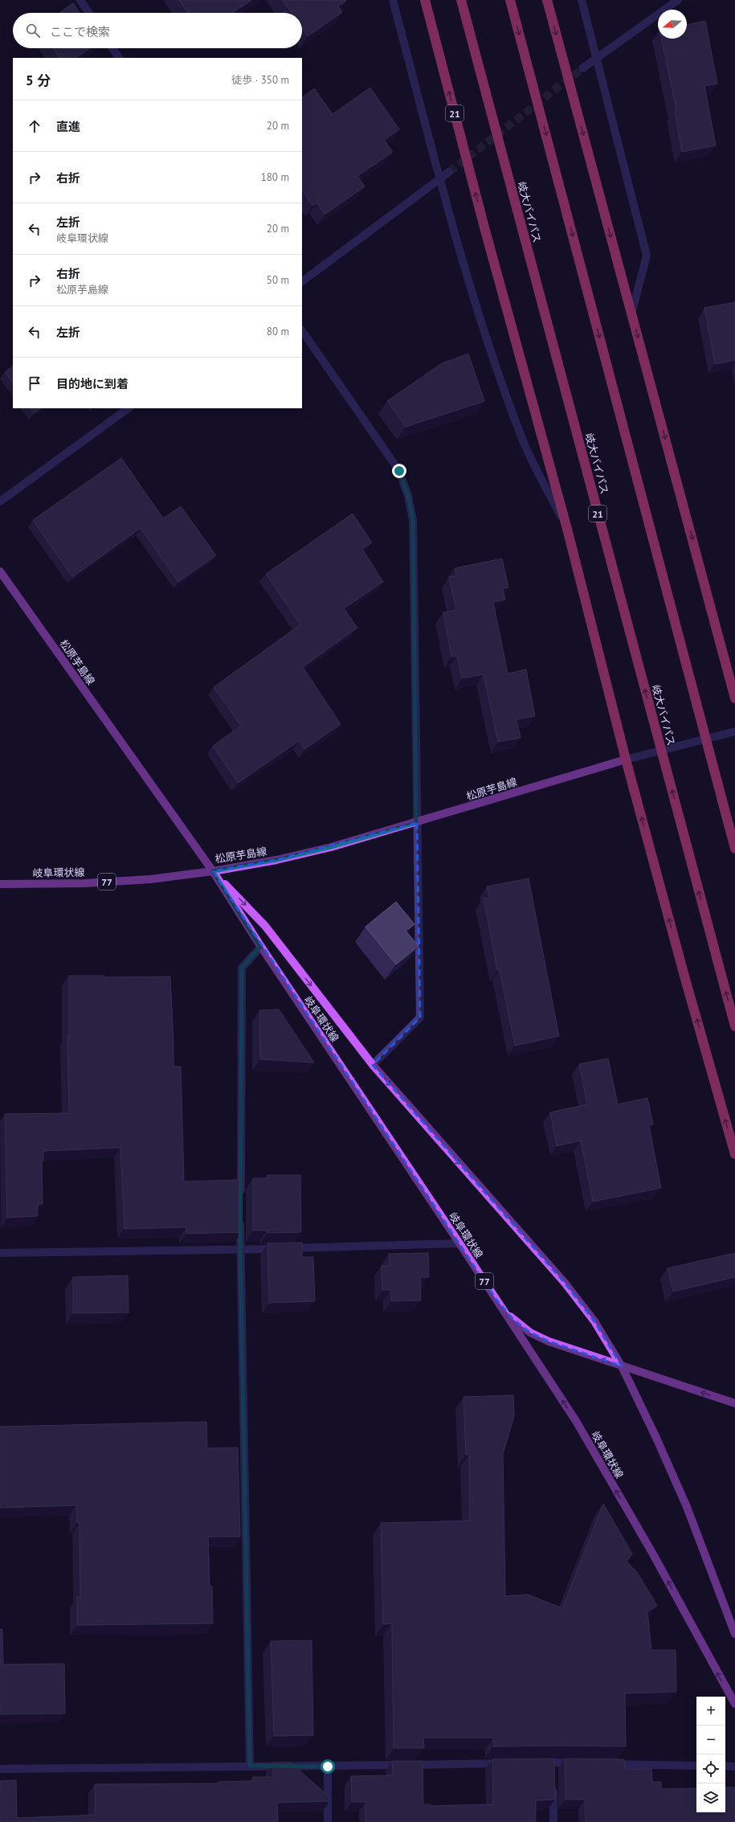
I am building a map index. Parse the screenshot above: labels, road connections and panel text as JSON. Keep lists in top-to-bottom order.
{
  "streets": {
    "highway": ["21", "岐大バイパス"],
    "main road": ["松原芋島線", "岐阜環状線", "77"]
  },
  "crossings": [
    ["21", "松原芋島線"],
    ["松原芋島線", "岐阜環状線"]
  ],
  "north": "left",
  "page": {
    "search": "ここで検索",
    "heading": ["5 分", "徒歩 · 350 m"],
    "list": [
      ["直進", "20 m"],
      ["右折", "180 m"],
      ["左折", "岐阜環状線", "20 m"],
      ["右折", "松原芋島線", "50 m"],
      ["左折", "80 m"],
      "目的地に到着"
    ],
    "map_buttons": ["+", "−"]
  }
}
